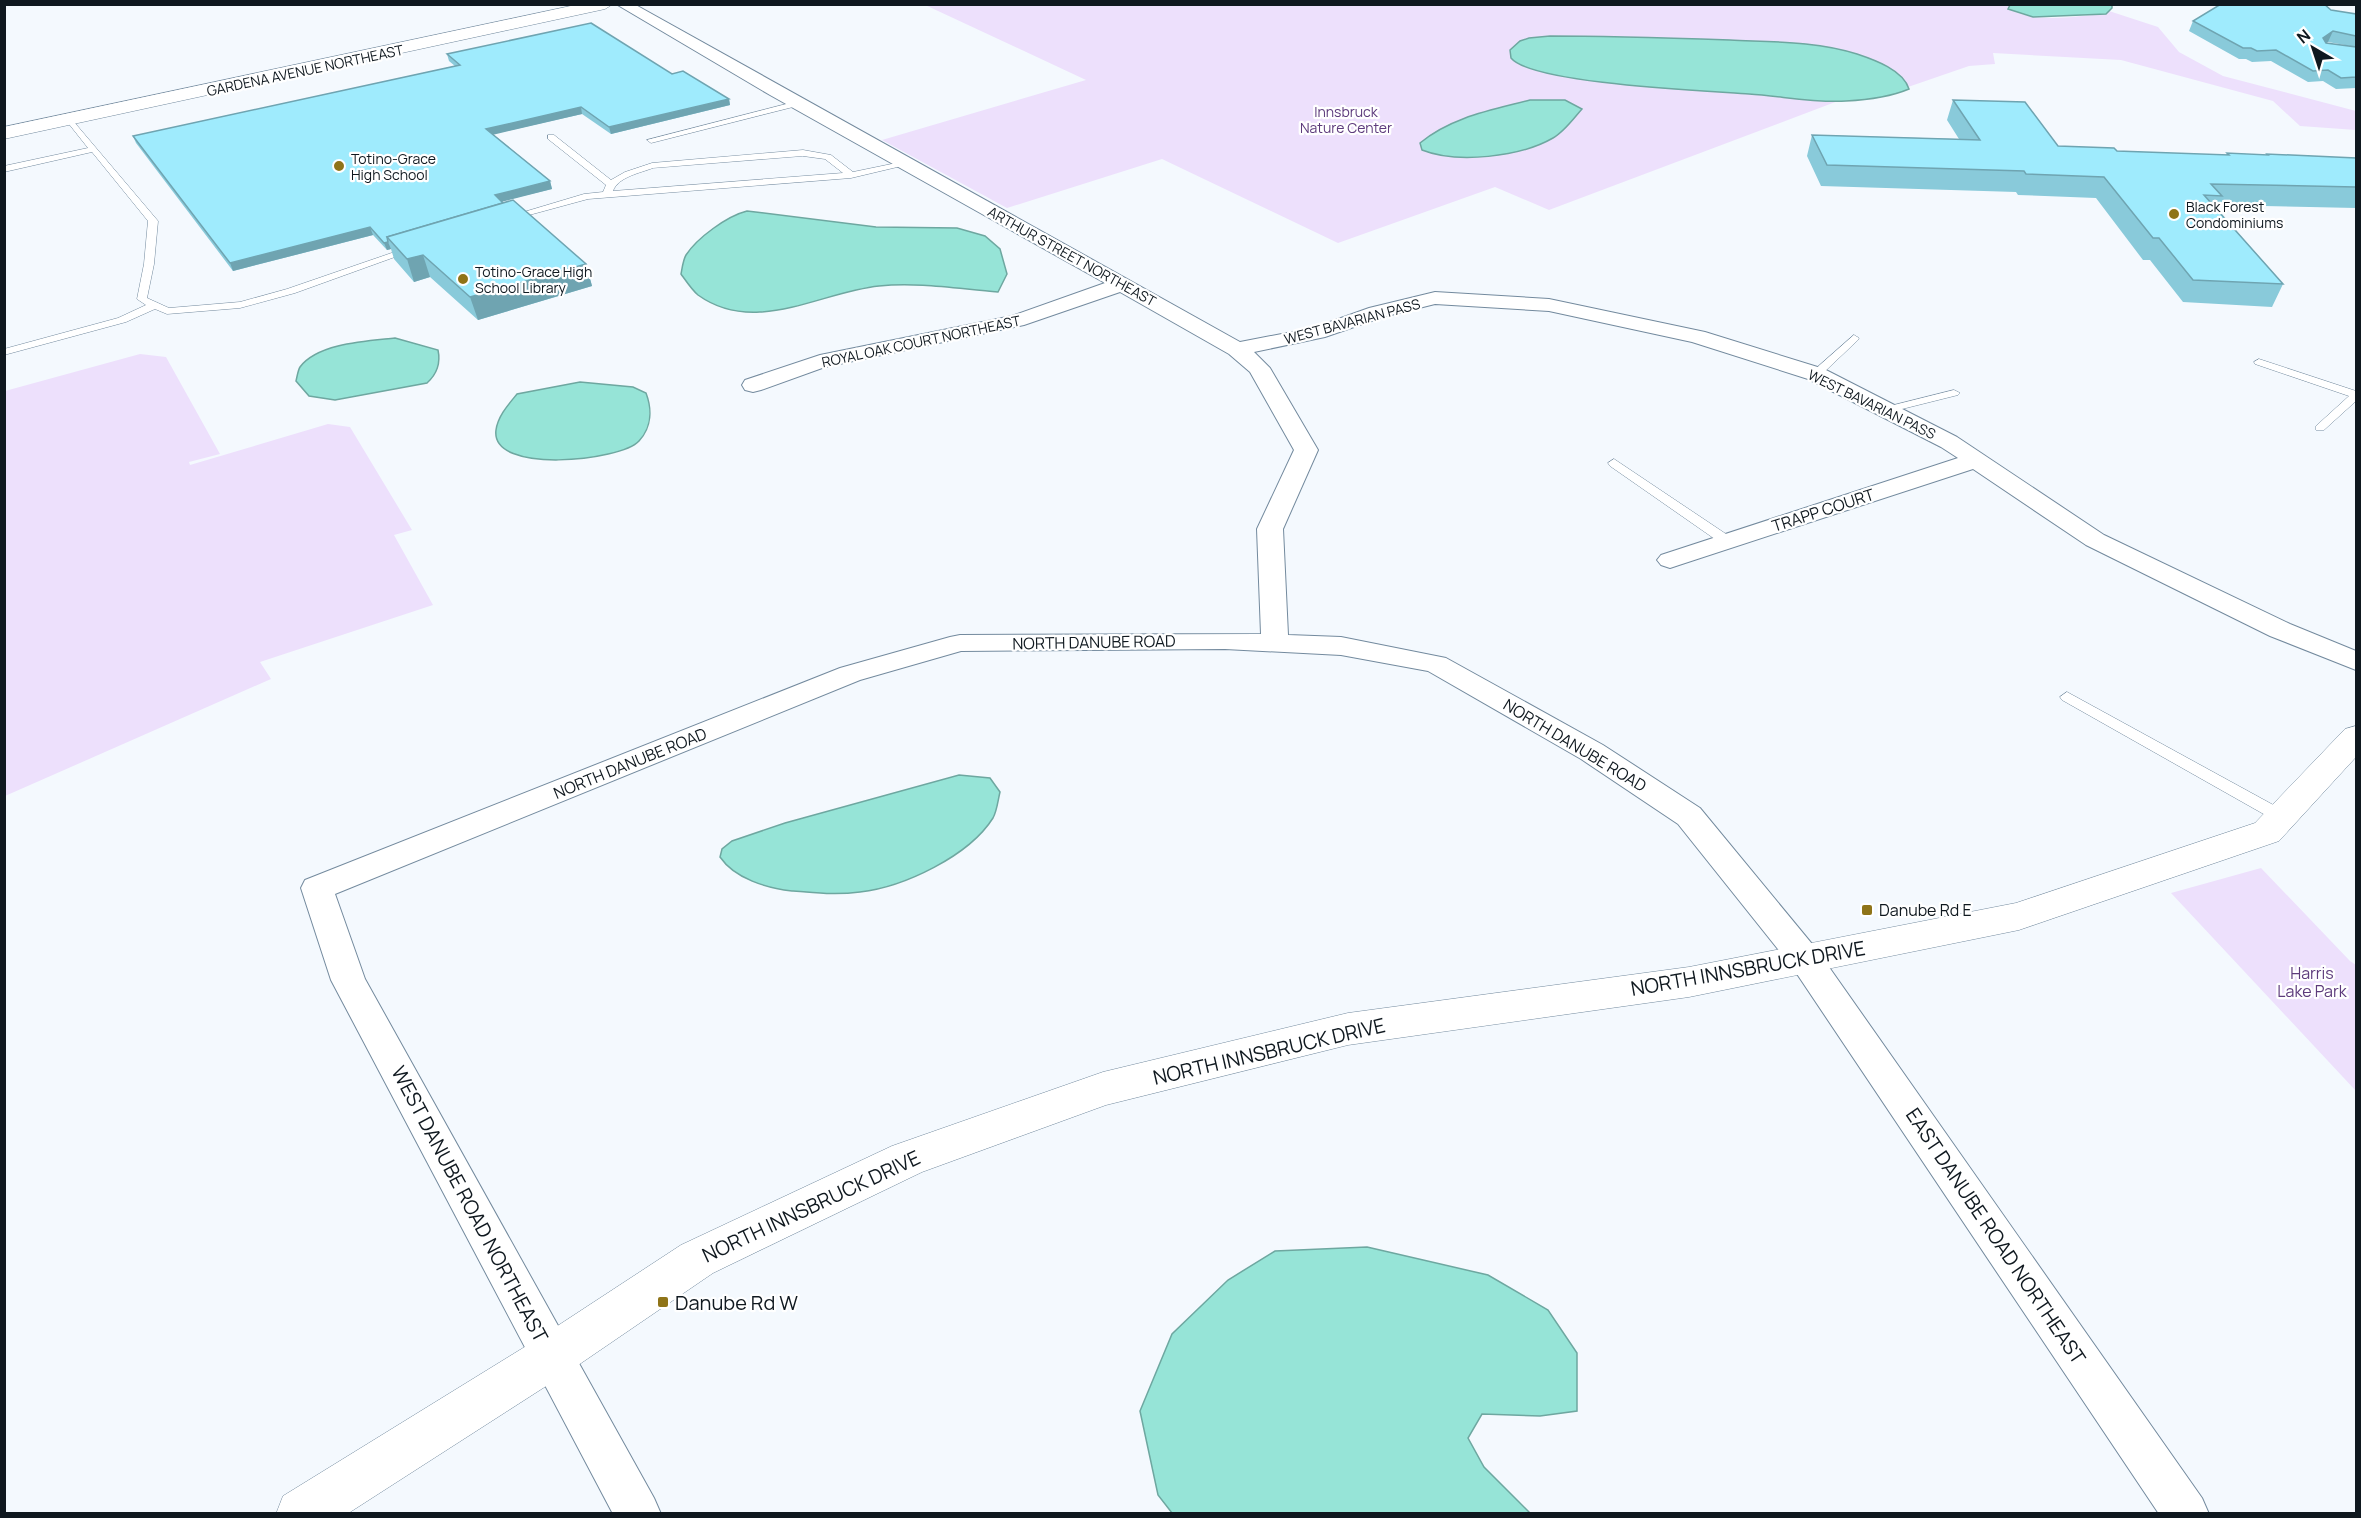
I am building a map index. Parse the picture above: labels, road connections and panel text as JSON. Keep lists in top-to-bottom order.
{
  "streets": {
    "street": [
      "GARDENA AVENUE NORTHEAST",
      "ARTHUR STREET NORTHEAST",
      "WEST BAVARIAN PASS",
      "ROYAL OAK COURT NORTHEAST",
      "TRAPP COURT",
      "NORTH DANUBE ROAD",
      "NORTH INNSBRUCK DRIVE",
      "WEST DANUBE ROAD NORTHEAST",
      "EAST DANUBE ROAD NORTHEAST"
    ]
  },
  "crossings": [
    ["ARTHUR STREET NORTHEAST", "WEST BAVARIAN PASS"],
    ["ARTHUR STREET NORTHEAST", "ROYAL OAK COURT NORTHEAST"],
    ["ARTHUR STREET NORTHEAST", "NORTH DANUBE ROAD"],
    ["WEST BAVARIAN PASS", "TRAPP COURT"],
    ["NORTH DANUBE ROAD", "NORTH INNSBRUCK DRIVE"],
    ["NORTH DANUBE ROAD", "WEST DANUBE ROAD NORTHEAST"],
    ["NORTH DANUBE ROAD", "EAST DANUBE ROAD NORTHEAST"],
    ["NORTH INNSBRUCK DRIVE", "WEST DANUBE ROAD NORTHEAST"],
    ["NORTH INNSBRUCK DRIVE", "EAST DANUBE ROAD NORTHEAST"]
  ],
  "parks": ["Innsbruck Nature Center", "Harris Lake Park"],
  "places": {
    "other": ["Totino-Grace High School", "Black Forest Condominiums", "Totino-Grace High School Library"],
    "transit": ["Danube Rd E", "Danube Rd W"]
  },
  "north": "top left"
}
